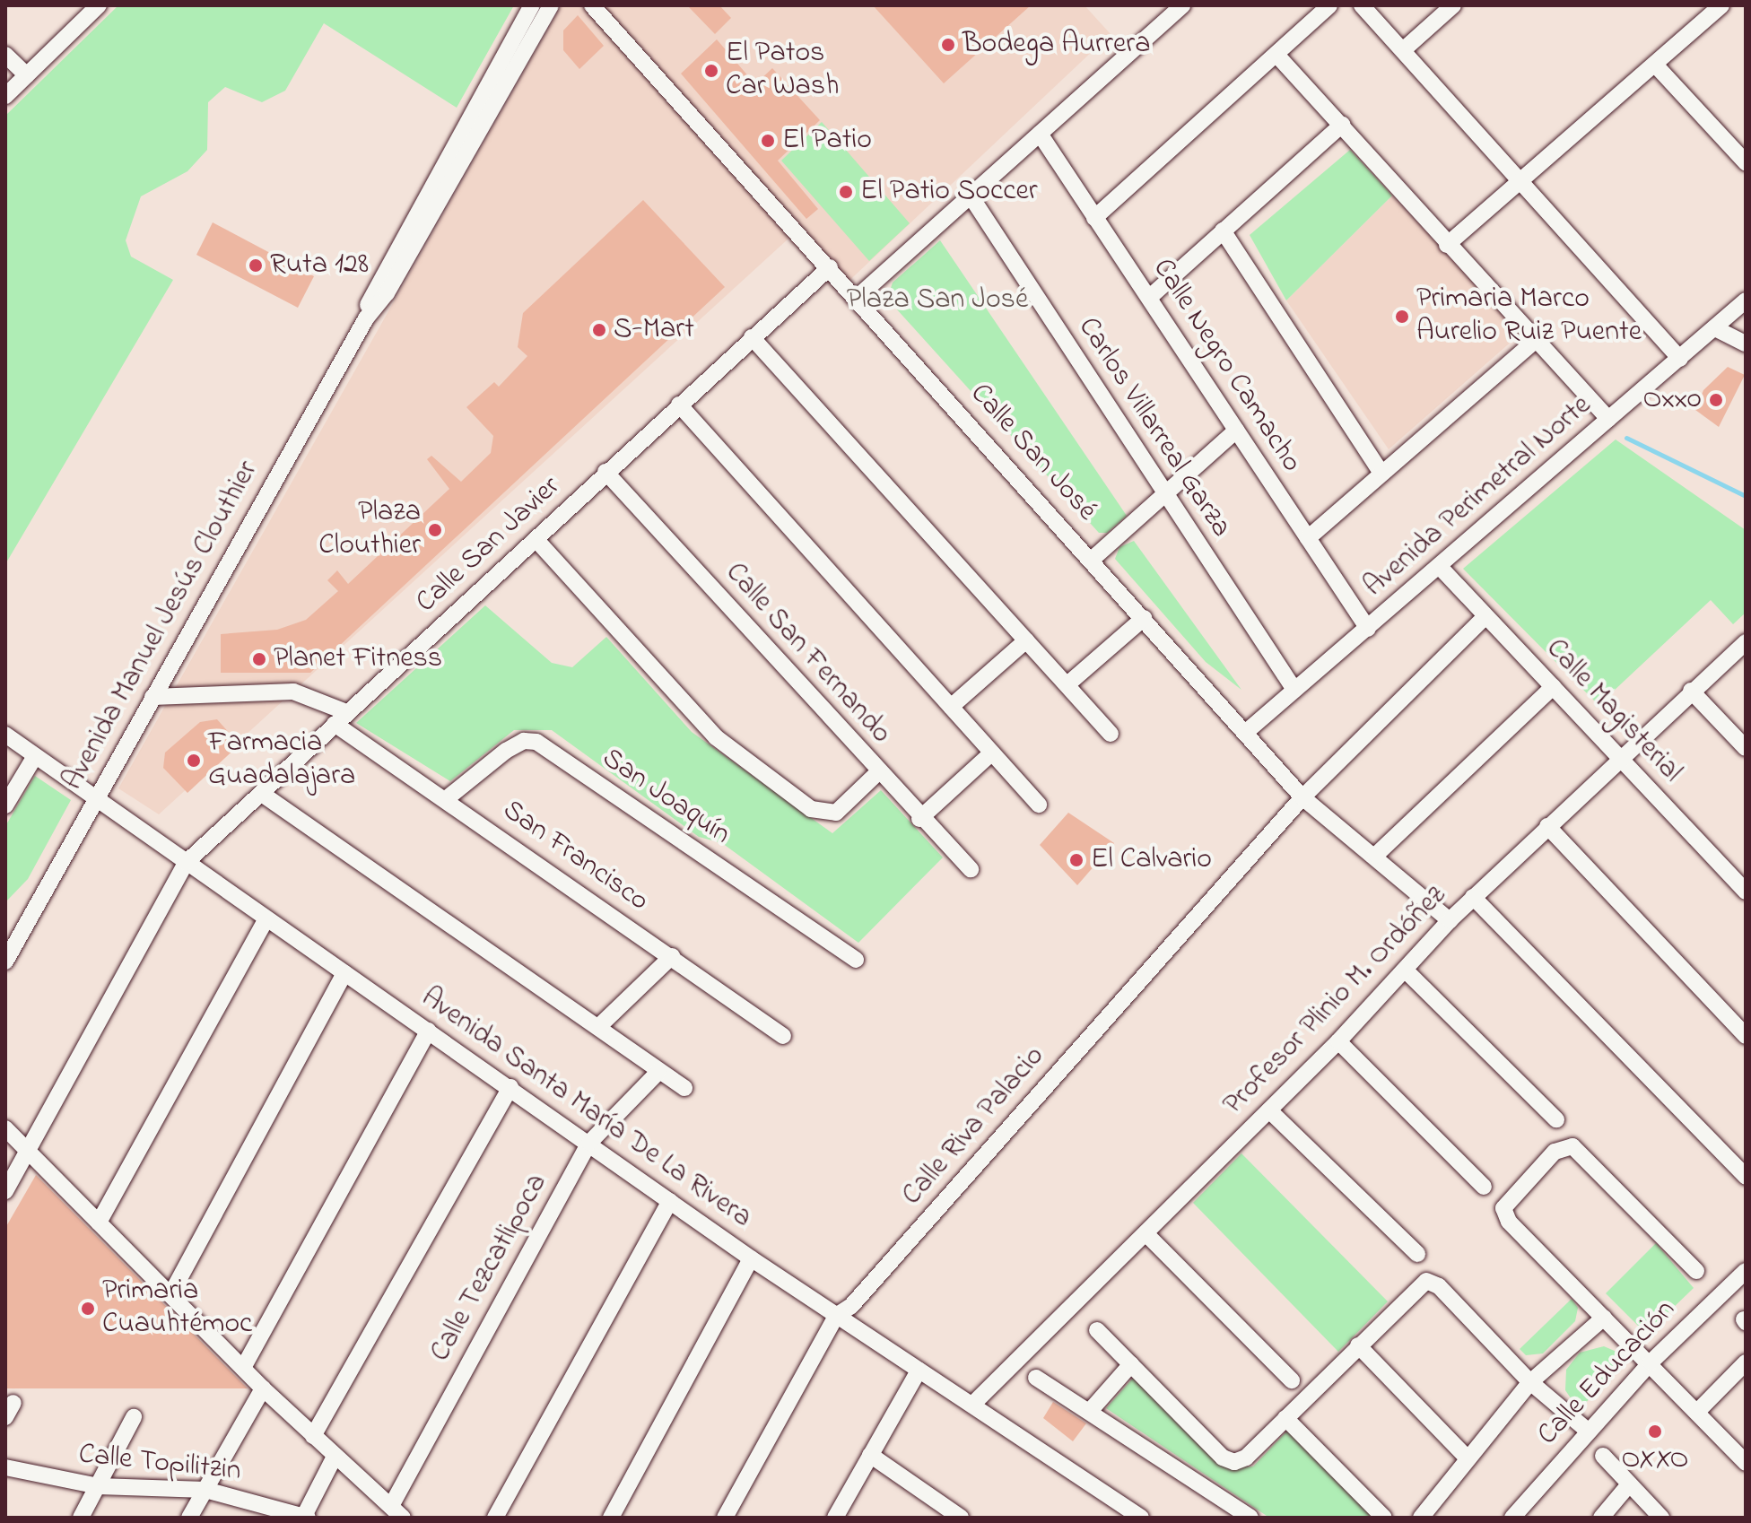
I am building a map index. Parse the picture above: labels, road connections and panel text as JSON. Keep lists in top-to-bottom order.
{
  "streets": {
    "street": [
      "Calle Negro Camacho",
      "Carlos Villarreal Garza",
      "Calle San José",
      "Avenida Perimetral Norte",
      "Calle San Javier",
      "Avenida Manuel Jesús Clouthier",
      "Calle San Fernando",
      "Calle Magisterial",
      "San Joaquín",
      "San Francisco",
      "Profesor Plinio M. Ordóñez",
      "Avenida Santa María De La Rivera",
      "Calle Riva Palacio",
      "Calle Tezcatlipoca",
      "Calle Educación",
      "Calle Topilitzin"
    ]
  },
  "crossings": [
    ["Calle Negro Camacho", "Avenida Perimetral Norte"],
    ["Carlos Villarreal Garza", "Avenida Perimetral Norte"],
    ["Calle San José", "Avenida Perimetral Norte"],
    ["Calle San José", "Calle San Javier"],
    ["Calle San José", "Profesor Plinio M. Ordóñez"],
    ["Calle San José", "Calle Riva Palacio"],
    ["Avenida Perimetral Norte", "Calle Magisterial"],
    ["Calle San Javier", "Calle San Fernando"],
    ["Calle San Javier", "San Francisco"],
    ["Calle San Javier", "Avenida Santa María De La Rivera"],
    ["Avenida Manuel Jesús Clouthier", "San Francisco"],
    ["Avenida Manuel Jesús Clouthier", "Avenida Santa María De La Rivera"],
    ["Calle Magisterial", "Profesor Plinio M. Ordóñez"],
    ["Calle Magisterial", "Calle Riva Palacio"],
    ["San Joaquín", "San Francisco"],
    ["Profesor Plinio M. Ordóñez", "Avenida Santa María De La Rivera"],
    ["Avenida Santa María De La Rivera", "Calle Riva Palacio"],
    ["Avenida Santa María De La Rivera", "Calle Tezcatlipoca"]
  ],
  "parks": ["Plaza San José"],
  "places": [
    "Bodega Aurrera",
    "El Patos Car Wash",
    "El Patio",
    "El Patio Soccer",
    "Ruta 128",
    "Primaria Marco Aurelio Ruiz Puente",
    "S-Mart",
    "Oxxo",
    "Plaza Clouthier",
    "Planet Fitness",
    "Farmacia Guadalajara",
    "El Calvario",
    "Primaria Cuauhtémoc",
    "OXXO"
  ]
}
